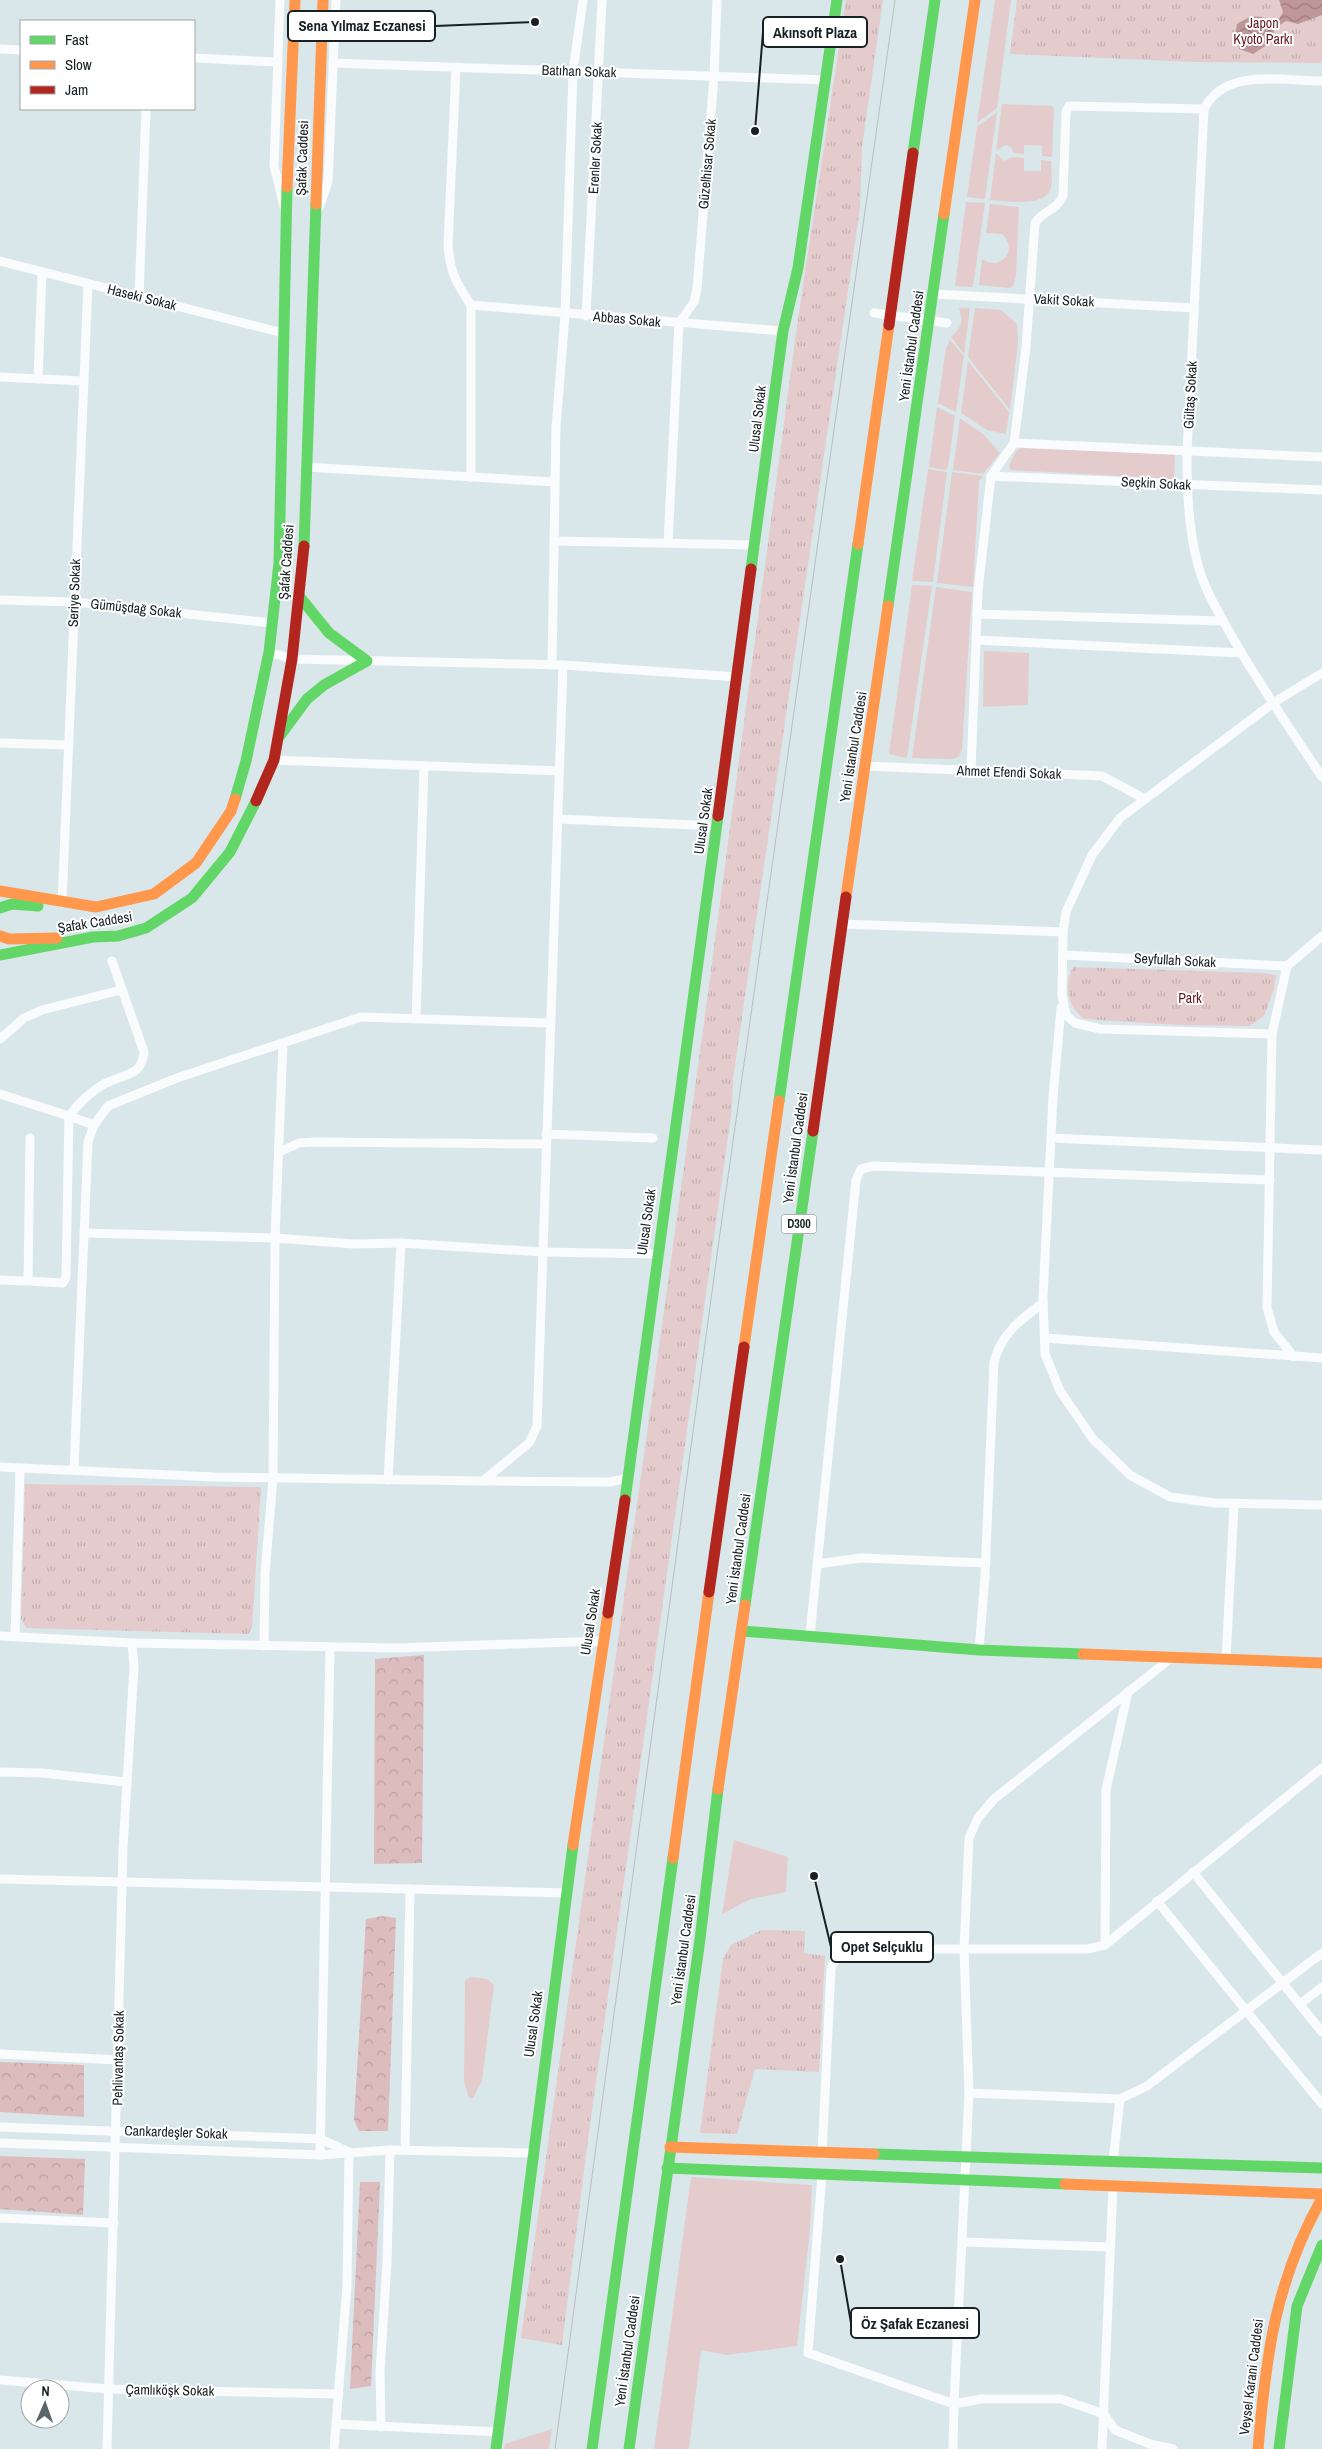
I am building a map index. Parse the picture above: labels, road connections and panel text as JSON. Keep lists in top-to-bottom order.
{
  "streets": {
    "main road": [
      "Şafak Caddesi",
      "Yeni İstanbul Caddesi",
      "Ulusal Sokak",
      "D300",
      "Veysel Karani Caddesi"
    ],
    "street": [
      "Batıhan Sokak",
      "Erenler Sokak",
      "Güzelhisar Sokak",
      "Haseki Sokak",
      "Vakit Sokak",
      "Abbas Sokak",
      "Gültaş Sokak",
      "Seçkin Sokak",
      "Seriye Sokak",
      "Gümüşdağ Sokak",
      "Ahmet Efendi Sokak",
      "Seyfullah Sokak",
      "Pehlivantaş Sokak",
      "Cankardeşler Sokak",
      "Çamlıköşk Sokak"
    ]
  },
  "crossings": [
    ["Batıhan Sokak", "Erenler Sokak"],
    ["Batıhan Sokak", "Güzelhisar Sokak"],
    ["Batıhan Sokak", "Ulusal Sokak"],
    ["Şafak Caddesi", "Haseki Sokak"],
    ["Şafak Caddesi", "Seriye Sokak"],
    ["Şafak Caddesi", "Gümüşdağ Sokak"],
    ["Erenler Sokak", "Abbas Sokak"],
    ["Güzelhisar Sokak", "Abbas Sokak"],
    ["Haseki Sokak", "Seriye Sokak"],
    ["Vakit Sokak", "Yeni İstanbul Caddesi"],
    ["Vakit Sokak", "Gültaş Sokak"],
    ["Abbas Sokak", "Ulusal Sokak"],
    ["Yeni İstanbul Caddesi", "Ahmet Efendi Sokak"],
    ["Gültaş Sokak", "Seçkin Sokak"],
    ["Ulusal Sokak", "Cankardeşler Sokak"],
    ["Seriye Sokak", "Gümüşdağ Sokak"],
    ["Pehlivantaş Sokak", "Cankardeşler Sokak"],
    ["Pehlivantaş Sokak", "Çamlıköşk Sokak"]
  ],
  "parks": ["Japon Kyoto Parkı", "Park"],
  "places": [
    "Sena Yılmaz Eczanesi",
    "Akınsoft Plaza",
    "Opet Selçuklu",
    "Öz Şafak Eczanesi"
  ],
  "legend": ["Fast", "Slow", "Jam"],
  "north": "top"
}
